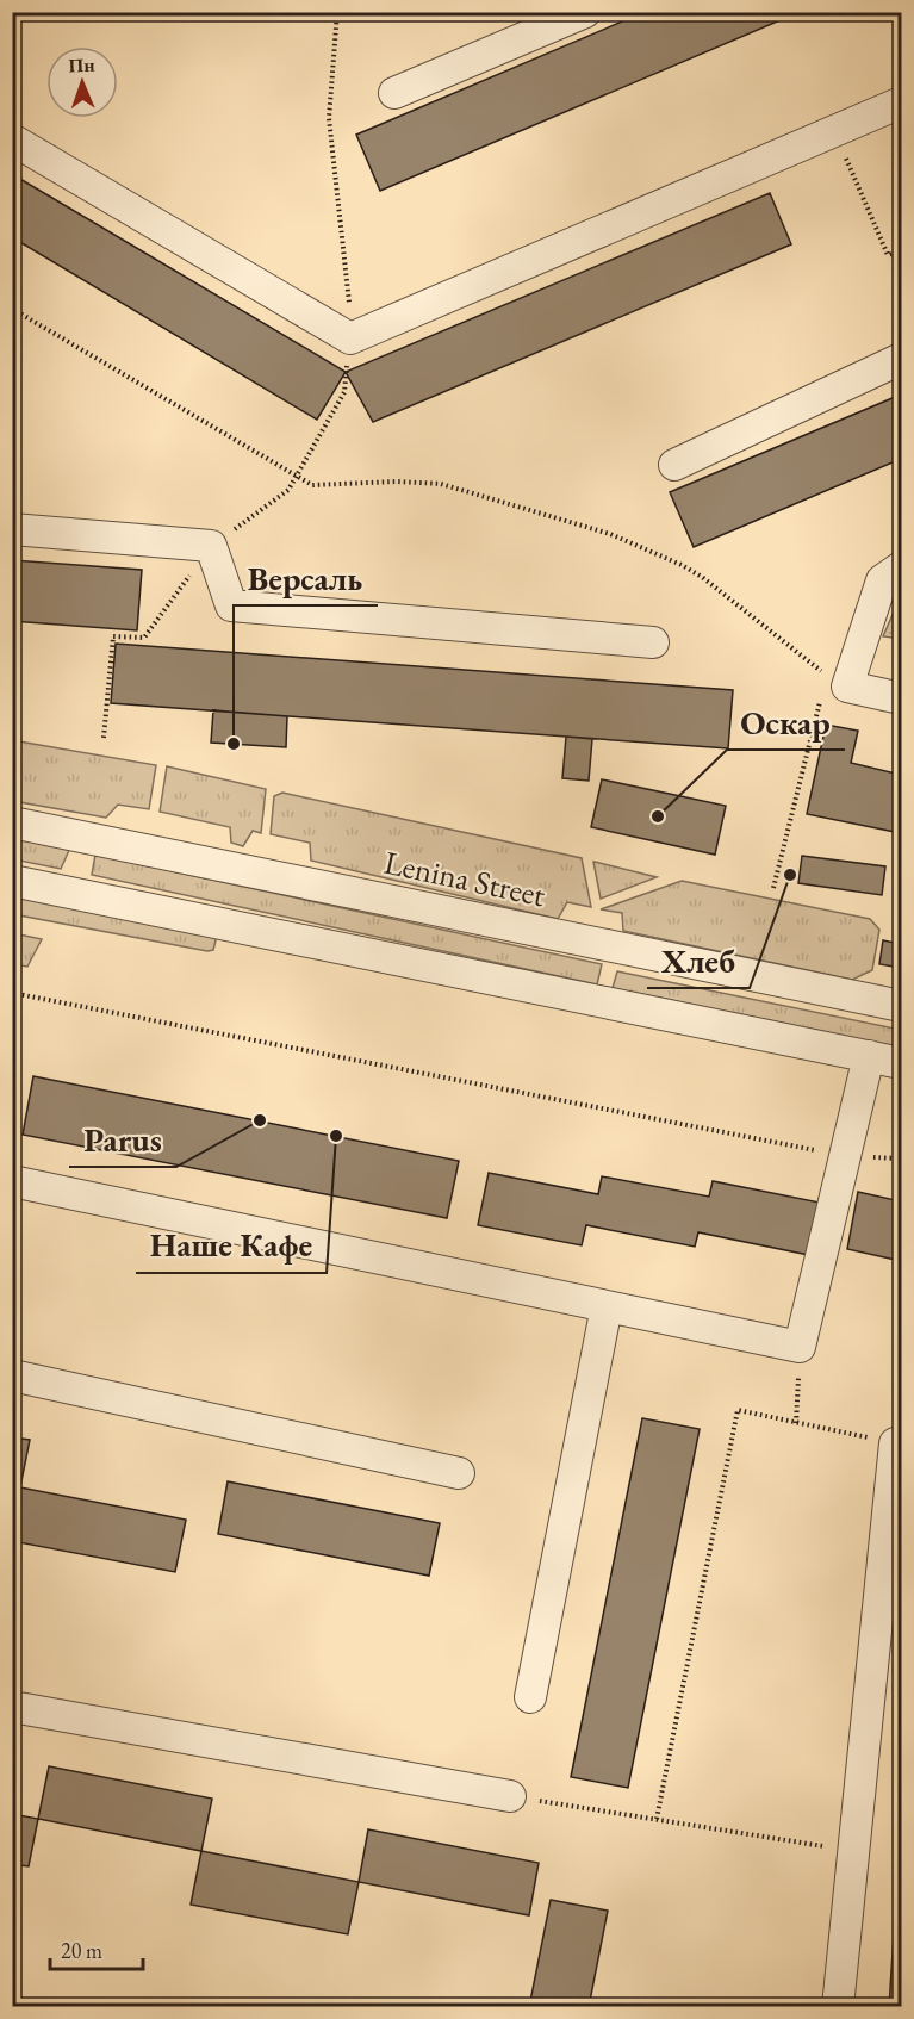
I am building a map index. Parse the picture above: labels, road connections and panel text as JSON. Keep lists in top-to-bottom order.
{
  "streets": {
    "street": ["Lenina Street"]
  },
  "places": [
    "Версаль",
    "Оскар",
    "Хлеб",
    "Parus",
    "Наше Кафе"
  ],
  "scale_bar": "20 m",
  "north": "top"
}
